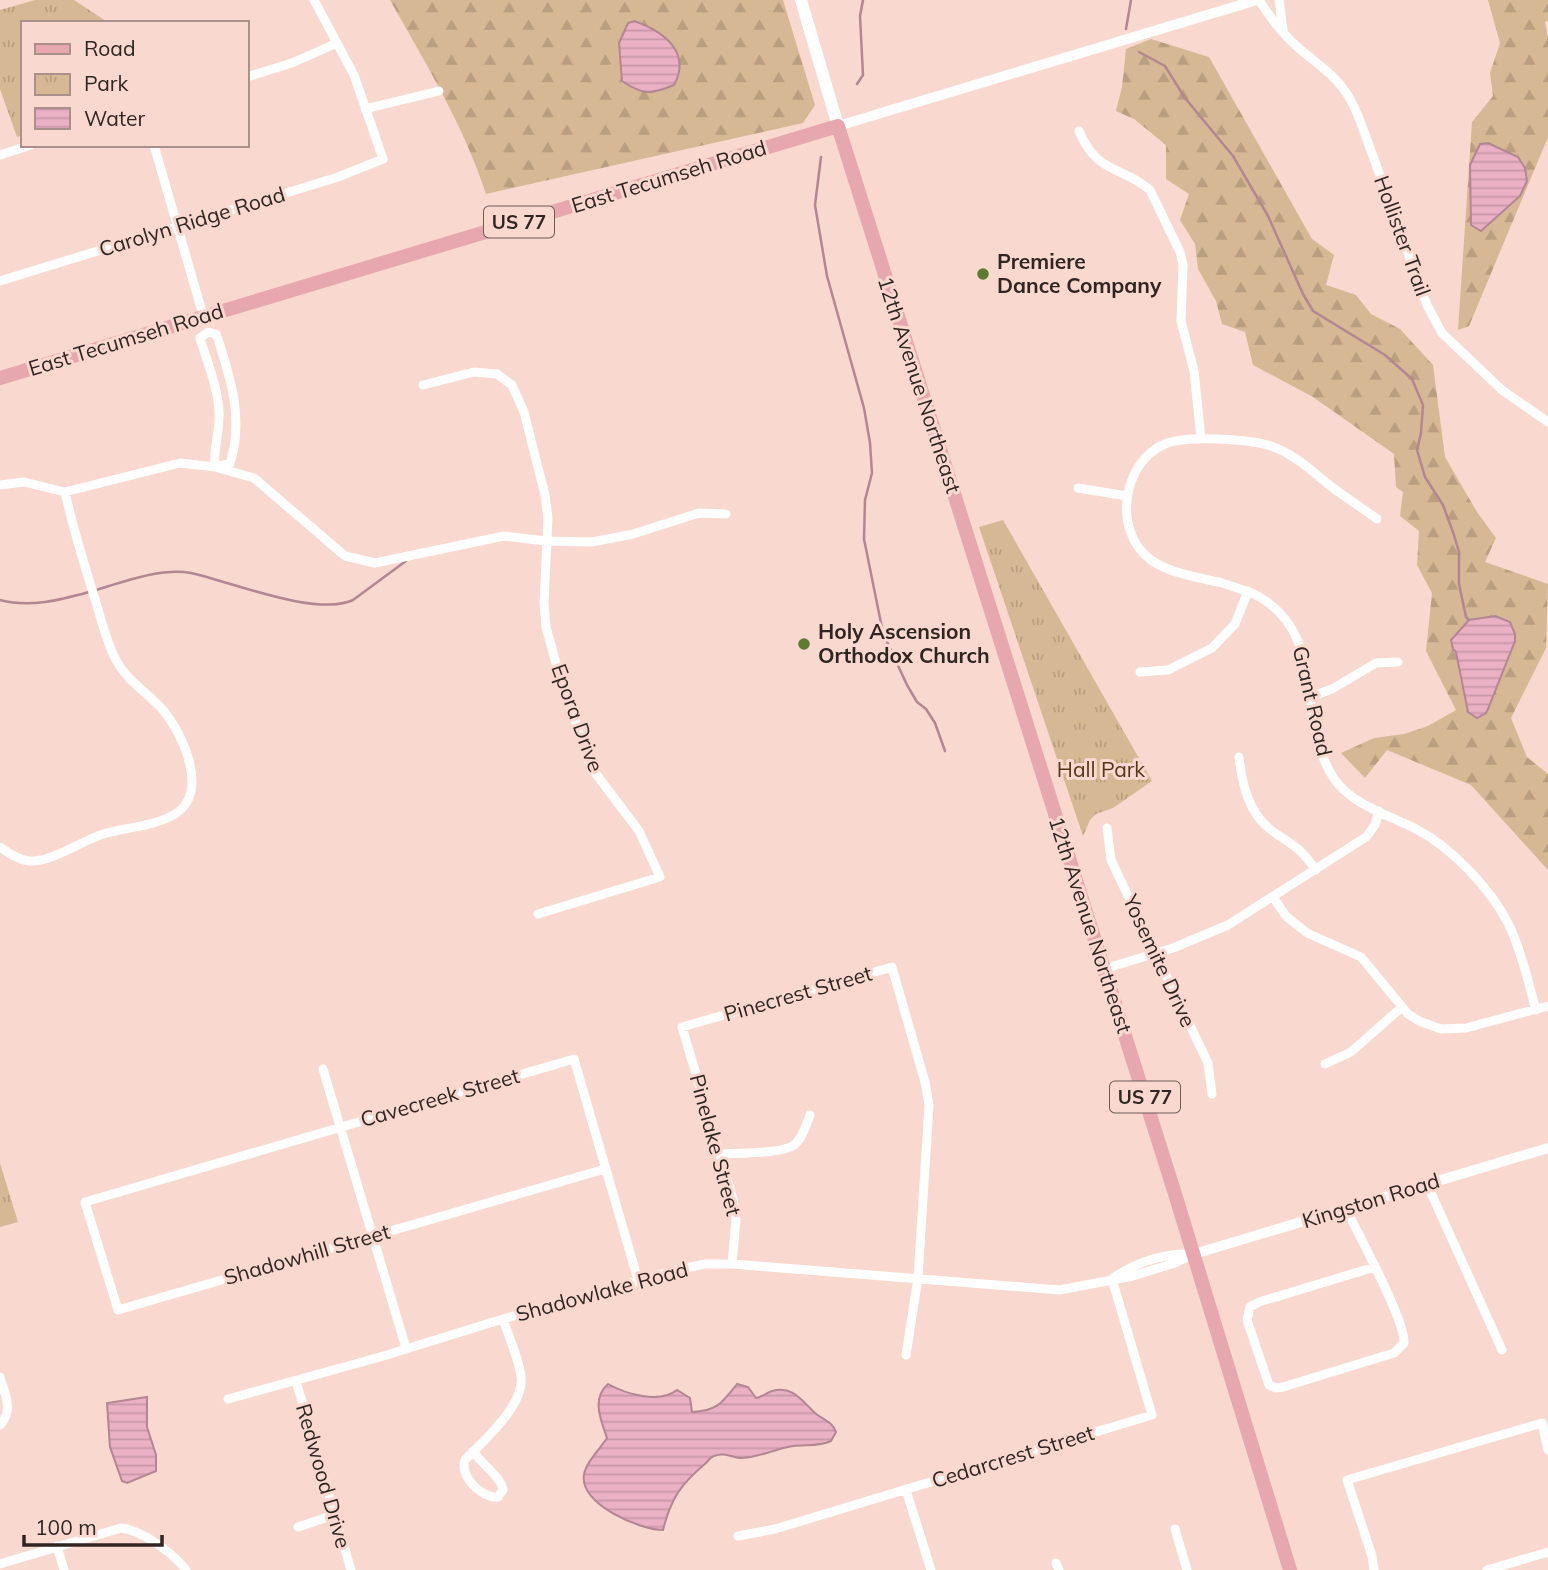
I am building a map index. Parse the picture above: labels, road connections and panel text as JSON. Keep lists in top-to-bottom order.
{
  "streets": {
    "main road": ["East Tecumseh Road", "US 77", "12th Avenue Northeast"],
    "street": [
      "Carolyn Ridge Road",
      "Hollister Trail",
      "Grant Road",
      "Epora Drive",
      "Yosemite Drive",
      "Pinecrest Street",
      "Cavecreek Street",
      "Pinelake Street",
      "Kingston Road",
      "Shadowhill Street",
      "Shadowlake Road",
      "Cedarcrest Street",
      "Redwood Drive"
    ]
  },
  "crossings": [
    ["East Tecumseh Road", "Hollister Trail"],
    ["East Tecumseh Road", "12th Avenue Northeast"],
    ["12th Avenue Northeast", "Kingston Road"],
    ["12th Avenue Northeast", "Shadowlake Road"],
    ["Pinecrest Street", "Pinelake Street"],
    ["Pinecrest Street", "Shadowlake Road"],
    ["Cavecreek Street", "Shadowhill Street"],
    ["Cavecreek Street", "Shadowlake Road"],
    ["Pinelake Street", "Shadowlake Road"],
    ["Kingston Road", "Shadowlake Road"],
    ["Shadowlake Road", "Cedarcrest Street"],
    ["Shadowlake Road", "Redwood Drive"]
  ],
  "parks": ["Hall Park"],
  "places": ["Premiere Dance Company", "Holy Ascension Orthodox Church"],
  "legend": ["Road", "Park", "Water"],
  "scale_bar": "100 m"
}
